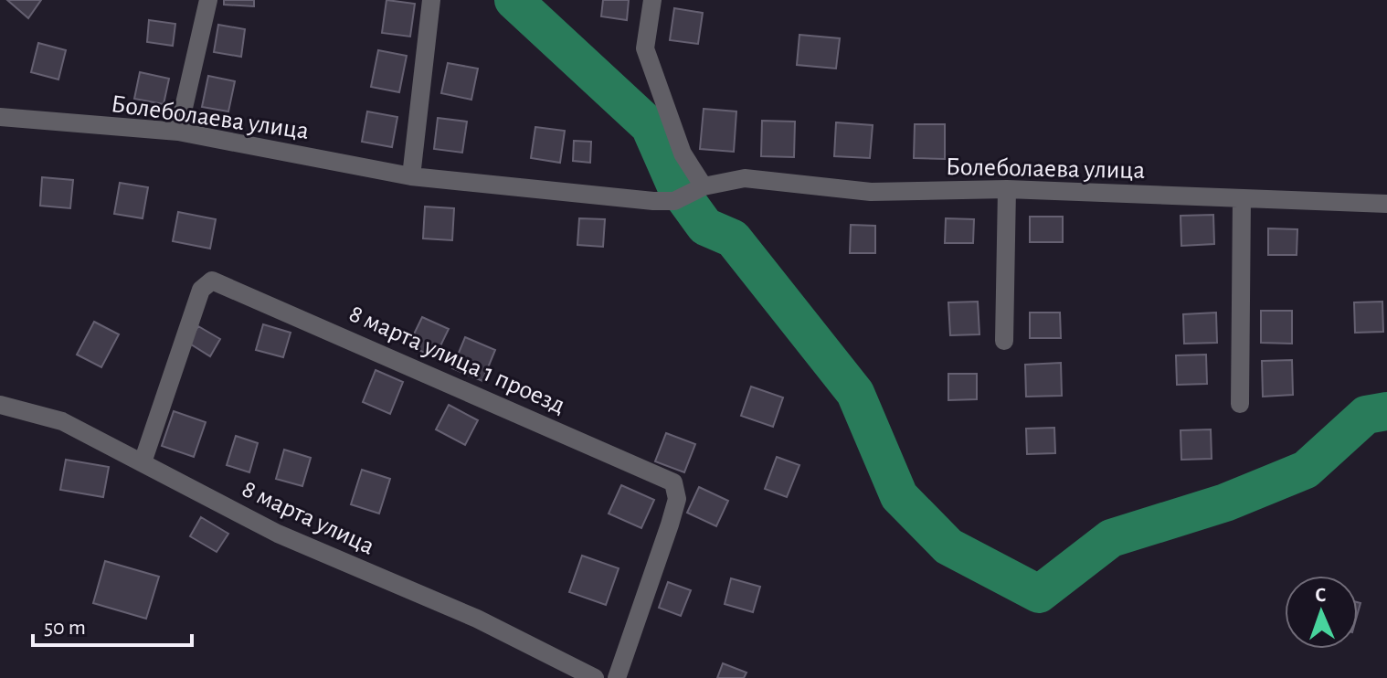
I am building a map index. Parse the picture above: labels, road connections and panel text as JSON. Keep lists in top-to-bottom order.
{
  "streets": {
    "street": ["Болеболаева улица", "8 марта улица 1 проезд", "8 марта улица"]
  },
  "crossings": [
    ["8 марта улица 1 проезд", "8 марта улица"]
  ],
  "scale_bar": "50 m",
  "north": "top"
}
